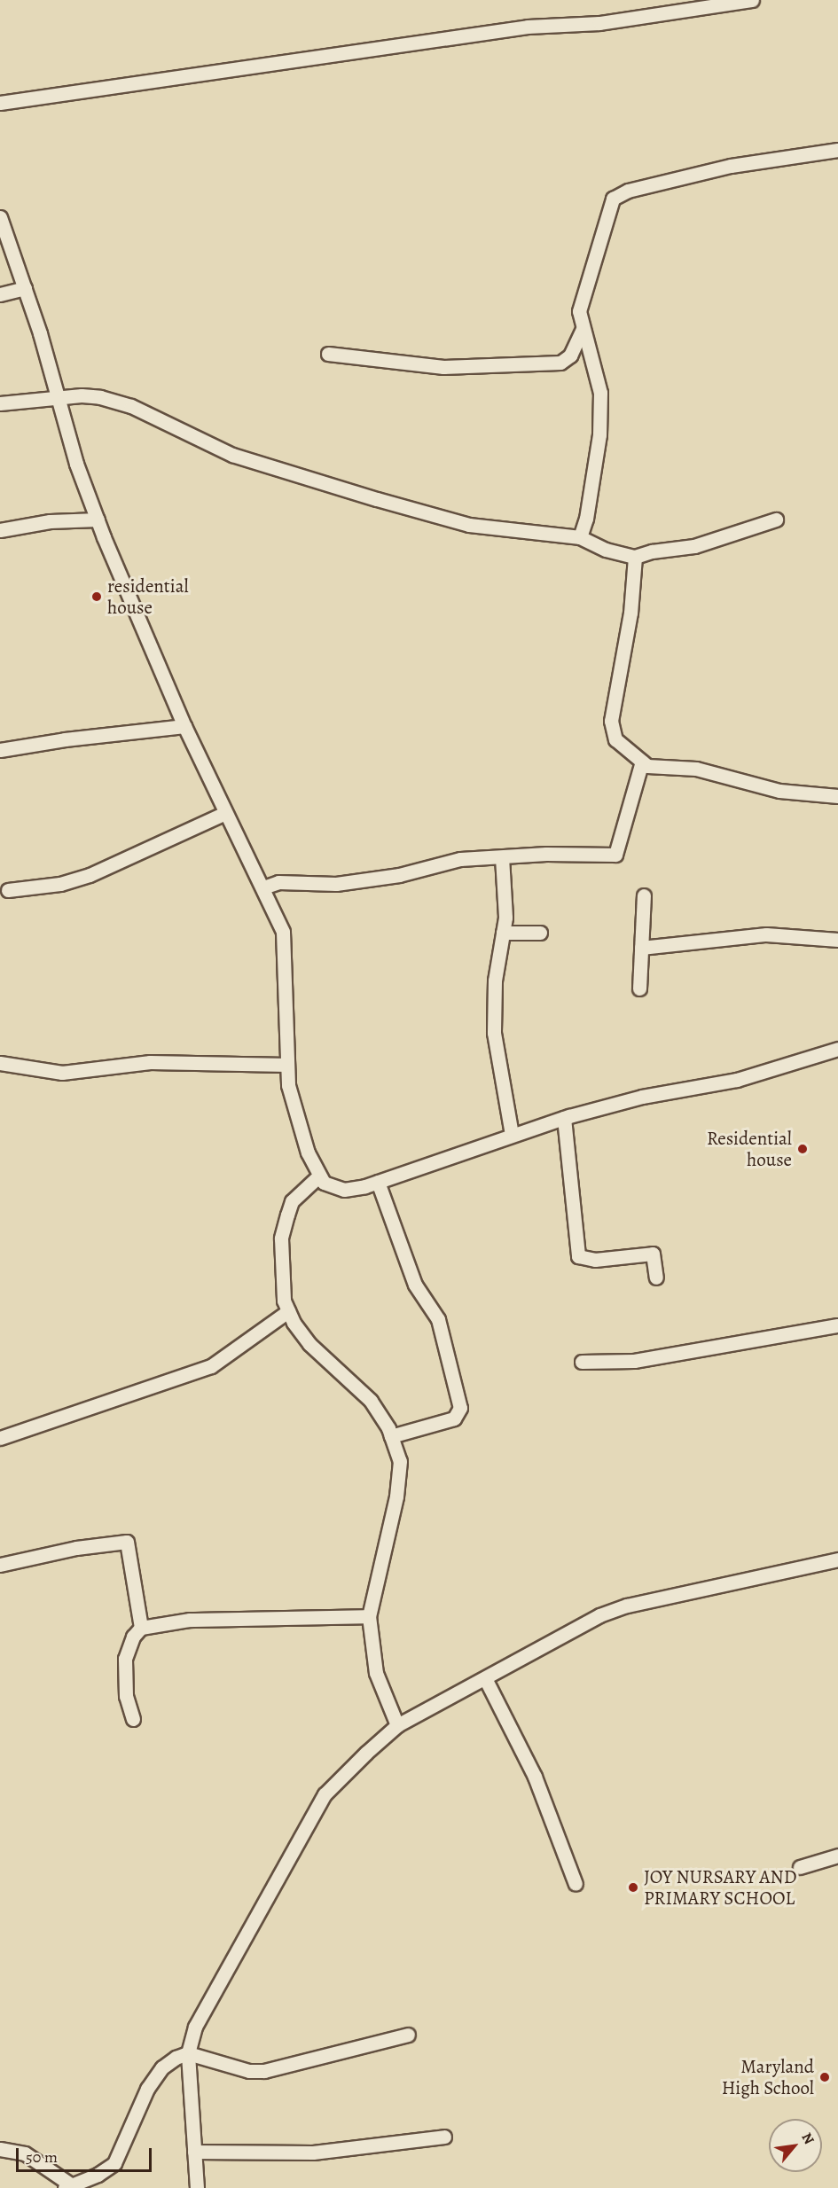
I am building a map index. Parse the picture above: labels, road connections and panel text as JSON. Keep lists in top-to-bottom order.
{
  "places": [
    "residential house",
    "Residential house",
    "JOY NURSARY AND PRIMARY SCHOOL",
    "Maryland High School"
  ],
  "scale_bar": "50 m",
  "north": "top right"
}
